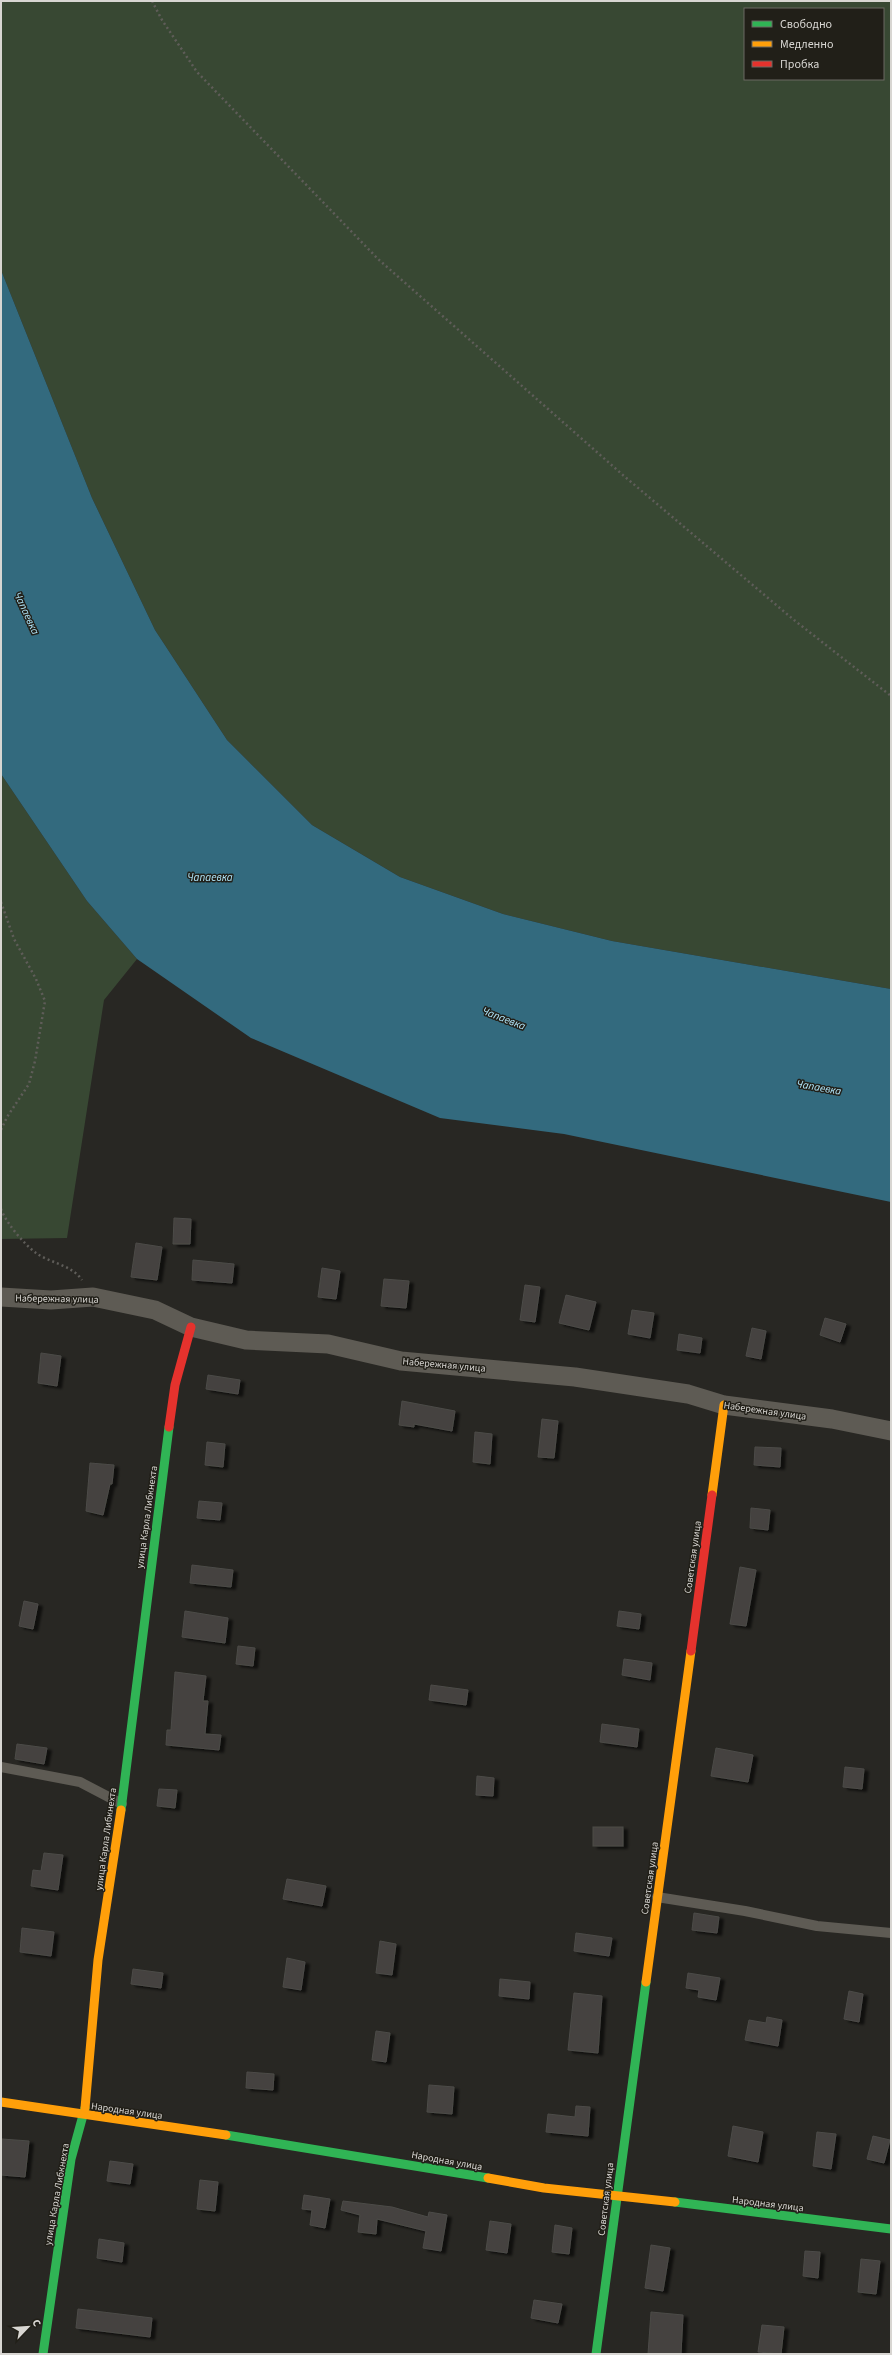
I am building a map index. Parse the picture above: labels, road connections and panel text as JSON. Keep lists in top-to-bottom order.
{
  "streets": {
    "street": [
      "Набережная улица",
      "улица Карла Либкнехта",
      "Советская улица",
      "Народная улица"
    ]
  },
  "crossings": [
    ["Набережная улица", "улица Карла Либкнехта"],
    ["Набережная улица", "Советская улица"],
    ["улица Карла Либкнехта", "Народная улица"],
    ["Советская улица", "Народная улица"]
  ],
  "water": ["Чапаевка"],
  "legend": ["Свободно", "Медленно", "Пробка"],
  "north": "top right"
}
